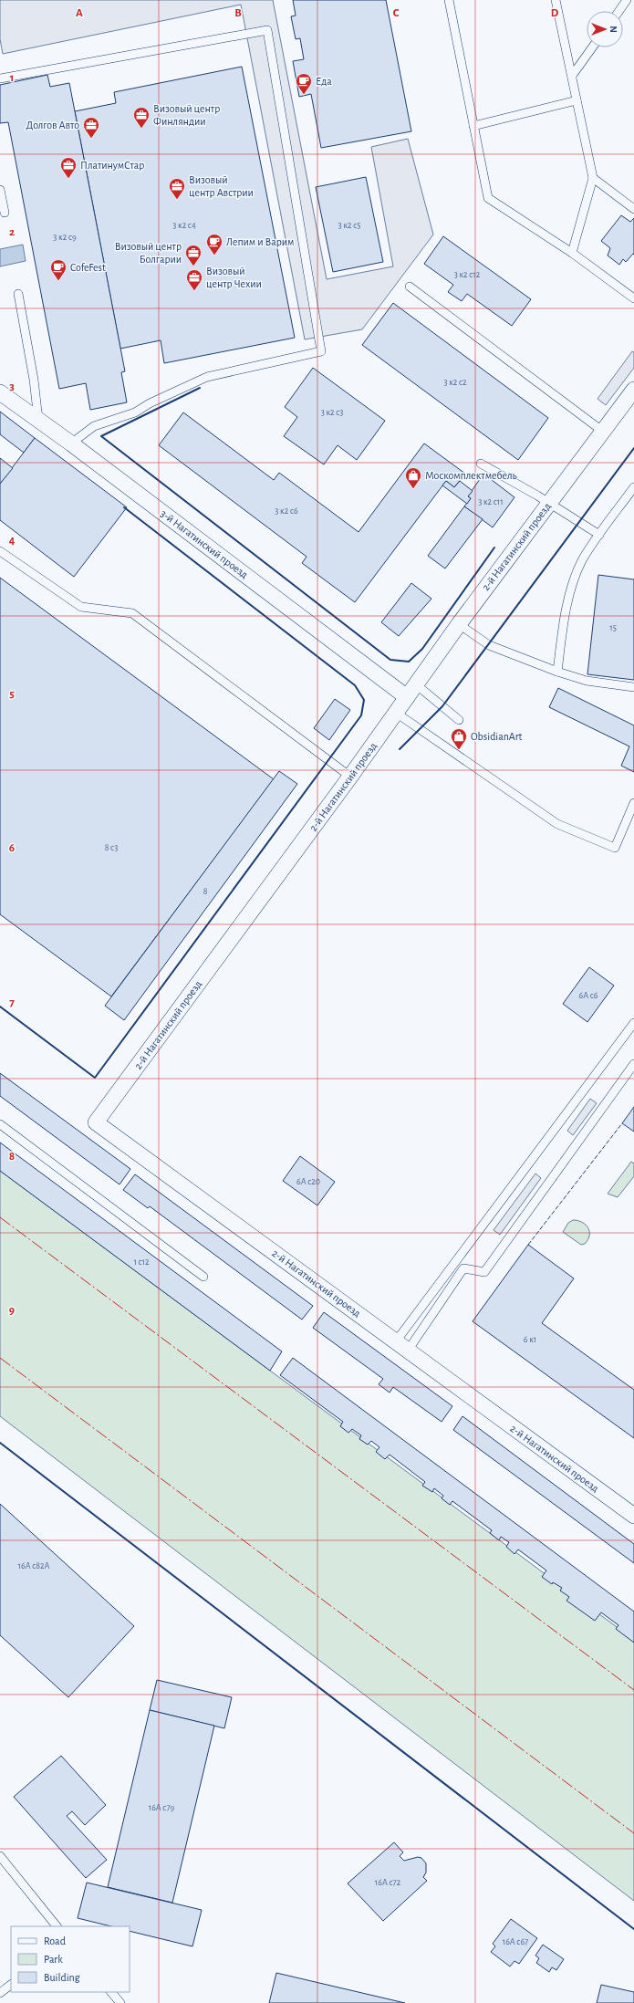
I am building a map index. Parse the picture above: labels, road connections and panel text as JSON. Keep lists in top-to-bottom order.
{
  "streets": {
    "street": ["3-й Нагатинский проезд", "2-й Нагатинский проезд"]
  },
  "crossings": [
    ["3-й Нагатинский проезд", "2-й Нагатинский проезд"]
  ],
  "places": {
    "cafe": ["Еда", "Лепим и Варим", "CofeFest"],
    "office": [
      "Визовый центр Финляндии",
      "Долгов Авто",
      "ПлатинумСтар",
      "Визовый центр Австрии",
      "Визовый центр Болгарии",
      "Визовый центр Чехии"
    ],
    "shop": ["Москомплектмебель", "ObsidianArt"]
  },
  "house_numbers": [
    "3 к2 с4",
    "3 к2 с5",
    "3 к2 с9",
    "3 к2 с12",
    "3 к2 с2",
    "3 к2 с3",
    "3 к2 с11",
    "3 к2 с6",
    "15",
    "8 с3",
    "8",
    "6А с6",
    "6А с20",
    "1 с12",
    "6 к1",
    "16А с82А",
    "16А с79",
    "16А с72",
    "16А с67"
  ],
  "legend": ["Road", "Park", "Building"],
  "north": "right",
  "grid": {
    "columns": [
      "A",
      "B",
      "C",
      "D"
    ],
    "rows": [
      "1",
      "2",
      "3",
      "4",
      "5",
      "6",
      "7",
      "8",
      "9"
    ]
  }
}
